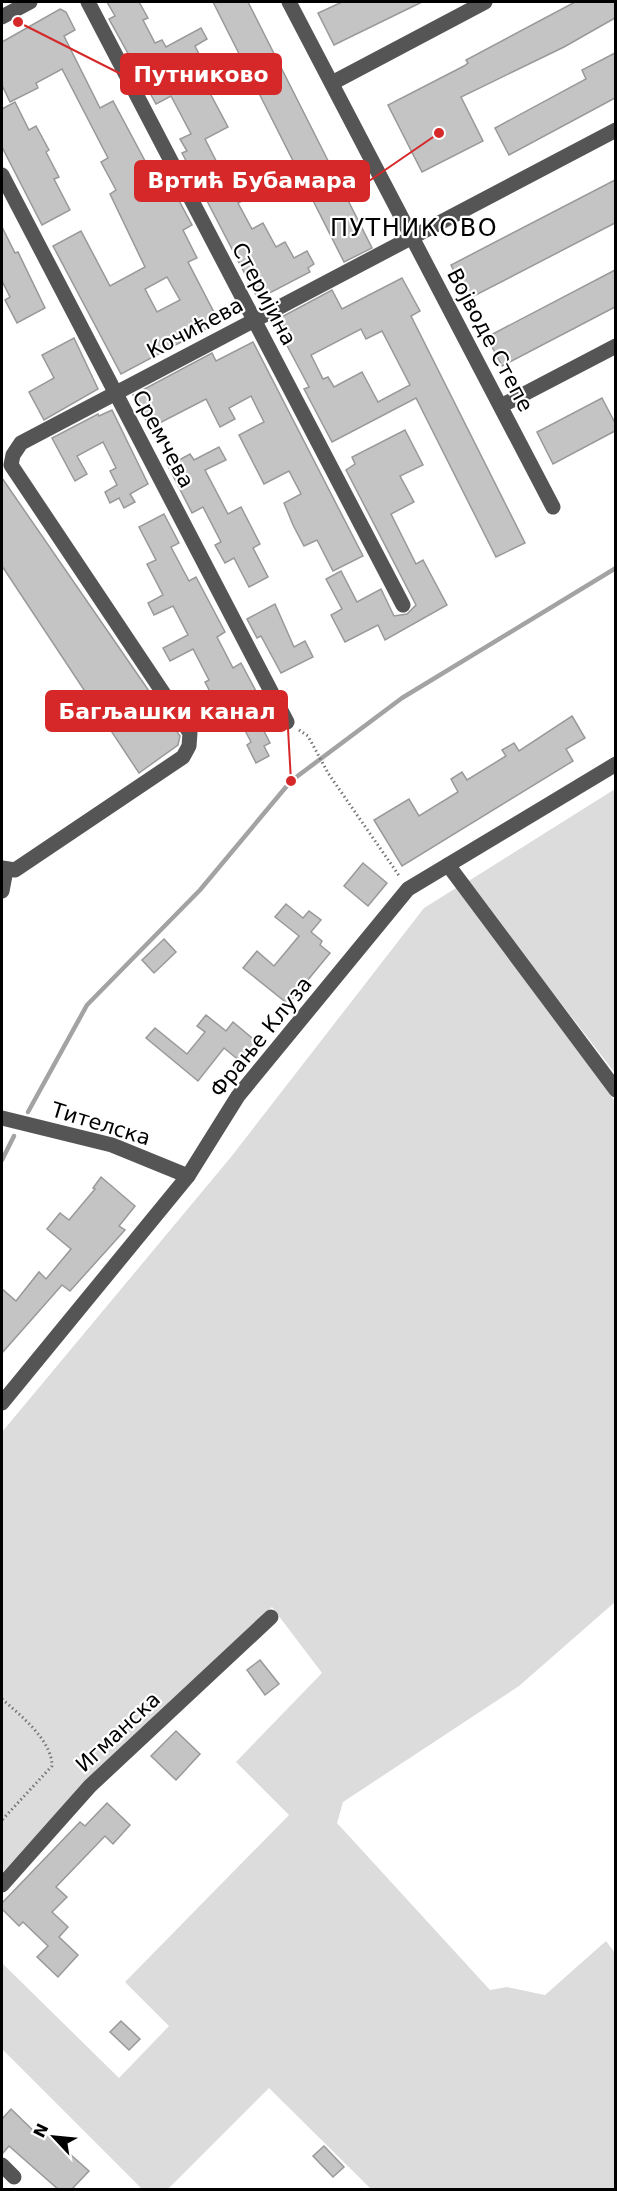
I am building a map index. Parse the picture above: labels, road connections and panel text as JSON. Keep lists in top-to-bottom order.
{
  "streets": {
    "street": [
      "Стеријина",
      "Кочићева",
      "Војводе Степе",
      "Сремчева",
      "Фрање Клуза",
      "Тителска",
      "Игманска"
    ]
  },
  "crossings": [
    ["Стеријина", "Кочићева"],
    ["Кочићева", "Војводе Степе"],
    ["Кочићева", "Сремчева"],
    ["Фрање Клуза", "Тителска"]
  ],
  "districts": ["ПУТНИКОВО"],
  "places": ["Путниково", "Вртић Бубамара", "Багљашки канал"],
  "north": "top left"
}
